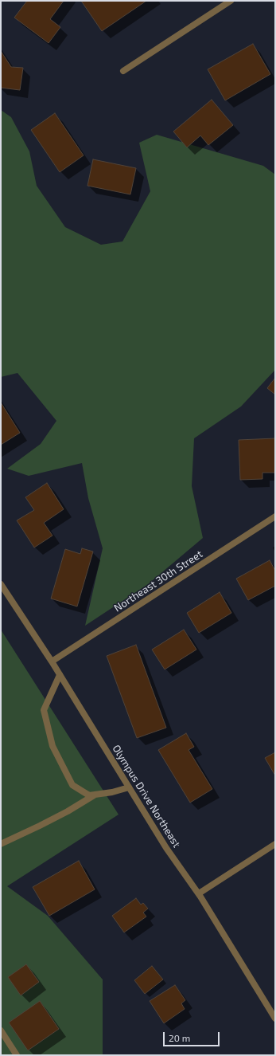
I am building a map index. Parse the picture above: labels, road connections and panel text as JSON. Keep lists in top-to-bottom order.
{
  "streets": {
    "street": ["Northeast 30th Street", "Olympus Drive Northeast"]
  },
  "crossings": [
    ["Northeast 30th Street", "Olympus Drive Northeast"]
  ],
  "scale_bar": "20 m"
}
